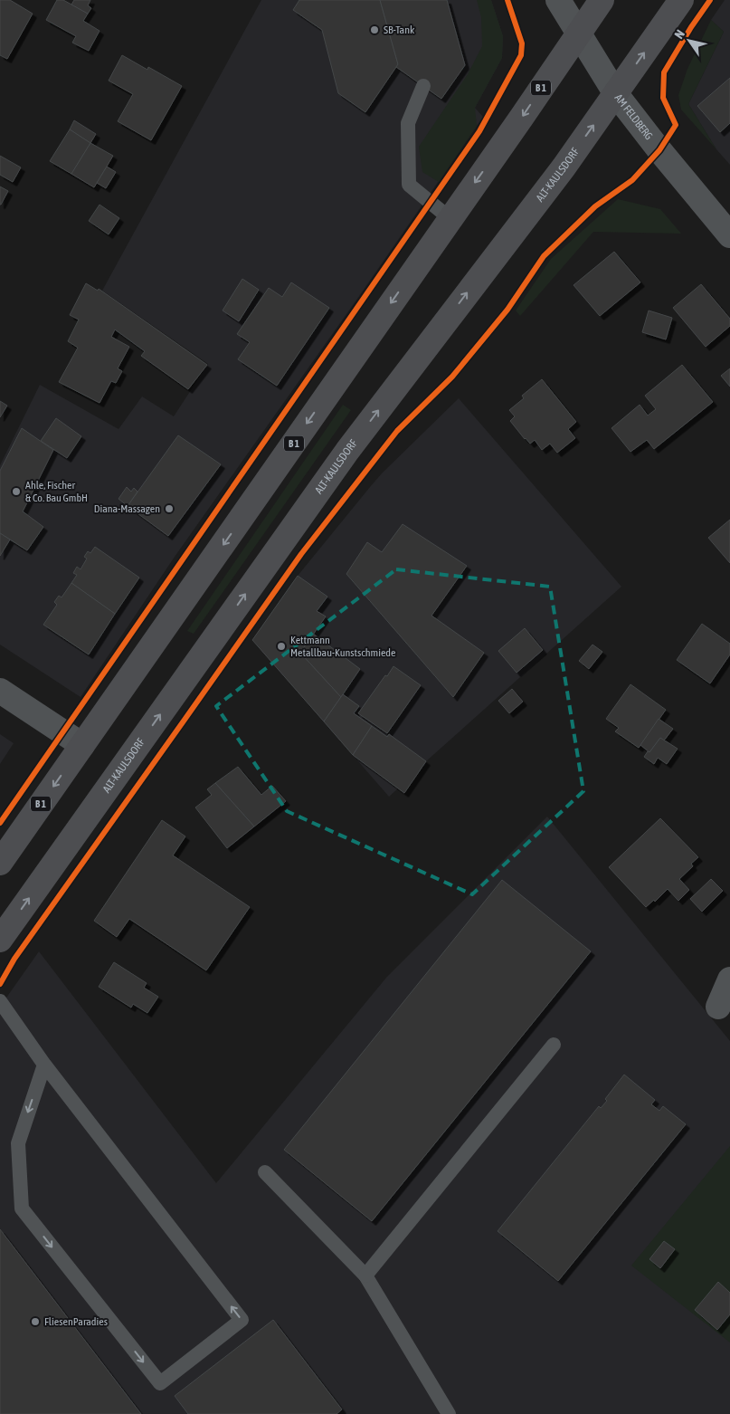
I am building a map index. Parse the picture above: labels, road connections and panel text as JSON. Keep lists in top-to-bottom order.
{
  "streets": {
    "main road": ["B 1", "ALT-KAULSDORF"],
    "street": ["AM FELDBERG"]
  },
  "crossings": [
    ["B 1", "AM FELDBERG"],
    ["AM FELDBERG", "ALT-KAULSDORF"]
  ],
  "places": [
    "SB-Tank",
    "Ahle, Fischer & Co. Bau GmbH",
    "Diana-Massagen",
    "Kettmann Metallbau-Kunstschmiede",
    "FliesenParadies"
  ],
  "north": "top left"
}
